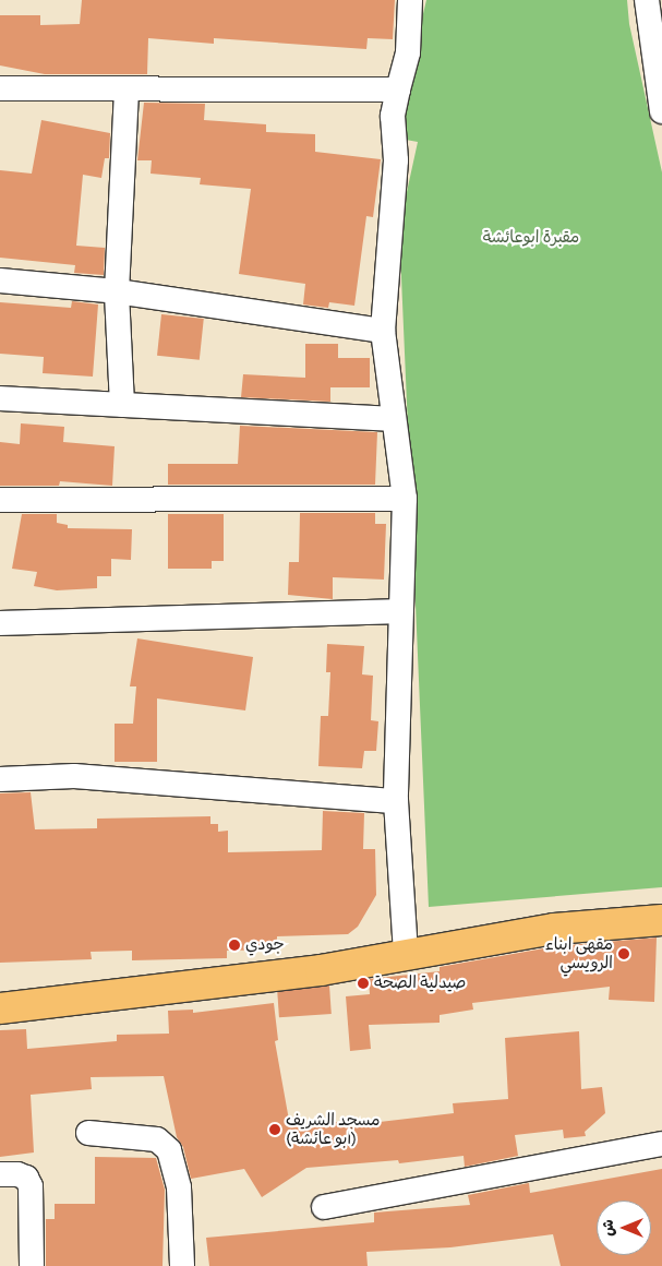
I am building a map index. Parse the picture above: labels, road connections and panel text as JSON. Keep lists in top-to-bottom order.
{
  "parks": ["مقبرة ابوعائشة"],
  "places": [
    "جودي",
    "مقهى ابناء الرويسي",
    "صيدلية الصحة",
    "مسجد الشريف (ابو عائشة)"
  ],
  "north": "left"
}
